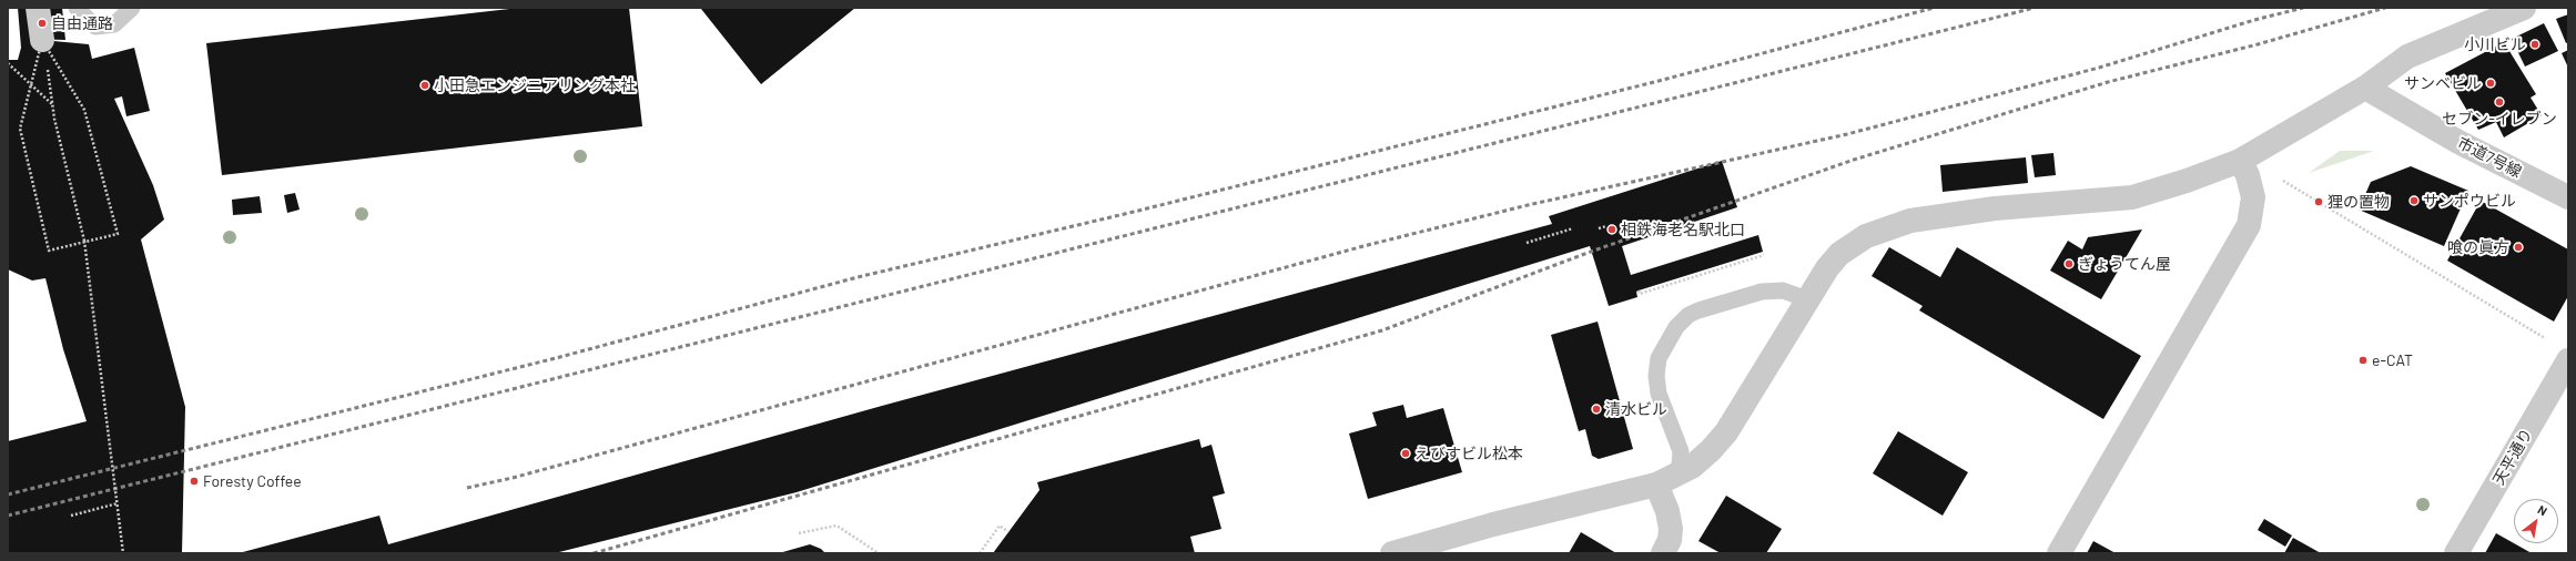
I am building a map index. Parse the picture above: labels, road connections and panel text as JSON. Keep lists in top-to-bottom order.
{
  "streets": {
    "street": ["市道7号線", "天平通り"]
  },
  "places": [
    "自由通路",
    "小川ビル",
    "サンベビル",
    "小田急エンジニアリング本社",
    "セブン-イレブン",
    "サンポウビル",
    "狸の置物",
    "相鉄海老名駅北口",
    "喰の眞方",
    "ぎょうてん屋",
    "e-CAT",
    "清水ビル",
    "えびすビル松本",
    "Foresty Coffee"
  ],
  "north": "top right"
}
